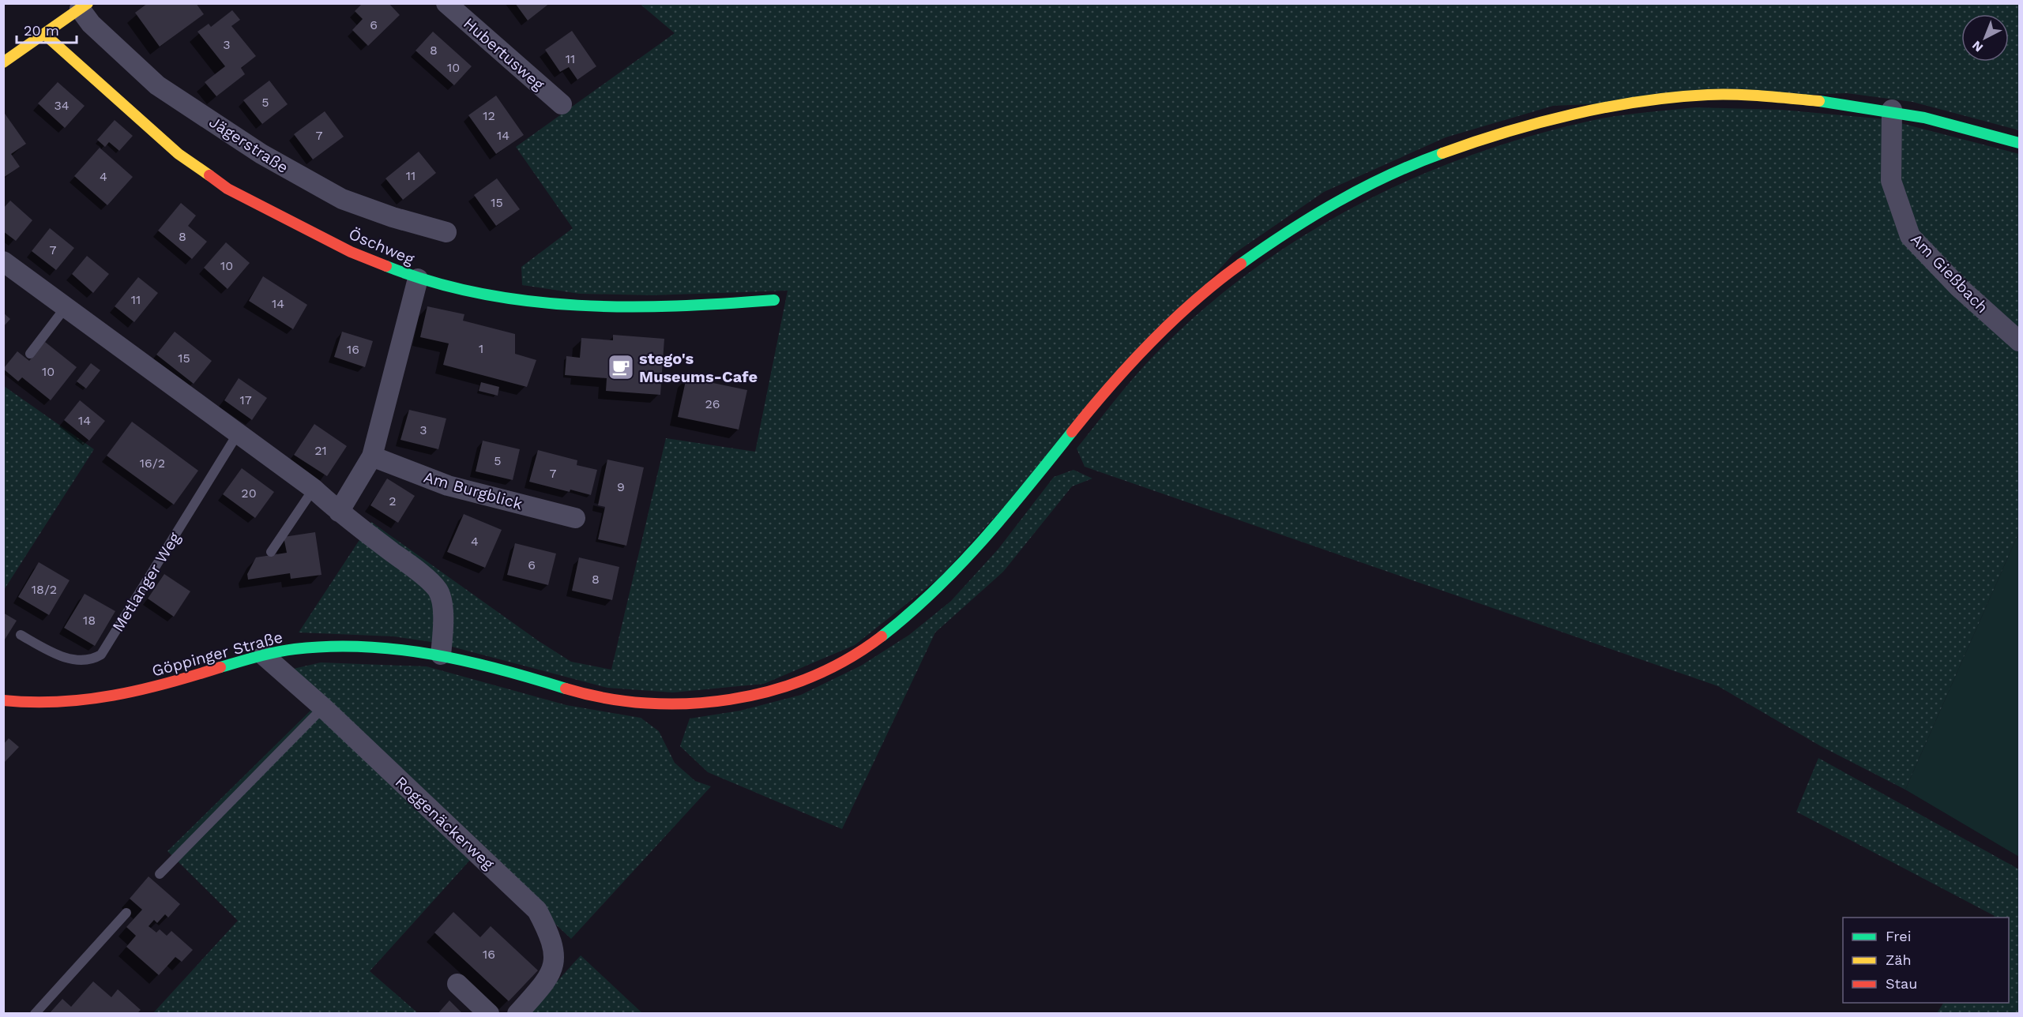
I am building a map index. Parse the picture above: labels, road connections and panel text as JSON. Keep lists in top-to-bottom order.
{
  "streets": {
    "main road": ["Öschweg", "Göppinger Straße"],
    "street": [
      "Hubertusweg",
      "Jägerstraße",
      "Am Gießbach",
      "Am Burgblick",
      "Roggenäckerweg"
    ],
    "lane": ["Metlanger Weg"]
  },
  "crossings": [
    ["Am Gießbach", "Göppinger Straße"],
    ["Göppinger Straße", "Roggenäckerweg"]
  ],
  "places": {
    "cafe": ["stego's Museums-Cafe"]
  },
  "house_numbers": [
    "6",
    "3",
    "8",
    "11",
    "10",
    "5",
    "34",
    "12",
    "7",
    "14",
    "11",
    "4",
    "15",
    "8",
    "7",
    "10",
    "11",
    "14",
    "1",
    "16",
    "15",
    "10",
    "17",
    "26",
    "14",
    "3",
    "21",
    "5",
    "16/2",
    "7",
    "9",
    "20",
    "2",
    "4",
    "6",
    "8",
    "18/2",
    "18",
    "16"
  ],
  "legend": ["Frei", "Zäh", "Stau"],
  "scale_bar": "20 m",
  "north": "bottom left"
}
